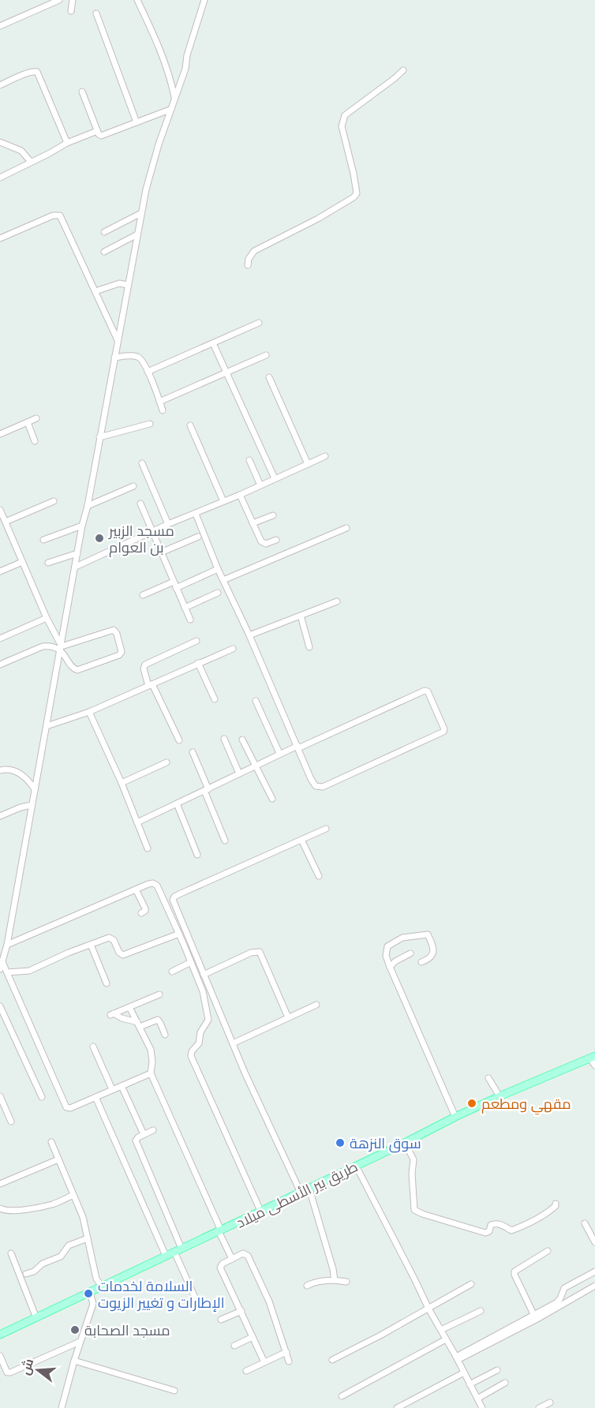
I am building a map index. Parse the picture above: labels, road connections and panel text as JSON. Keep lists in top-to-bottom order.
{
  "streets": {
    "main road": ["طريق بير الأسطى ميلاد"]
  },
  "places": [
    "مسجد الزبير بن العوام",
    "مقهي ومطعم",
    "سوق النزهة",
    "السلامة لخدمات الإطارات و تغيير الزيوت",
    "مسجد الصحابة"
  ],
  "north": "left"
}
